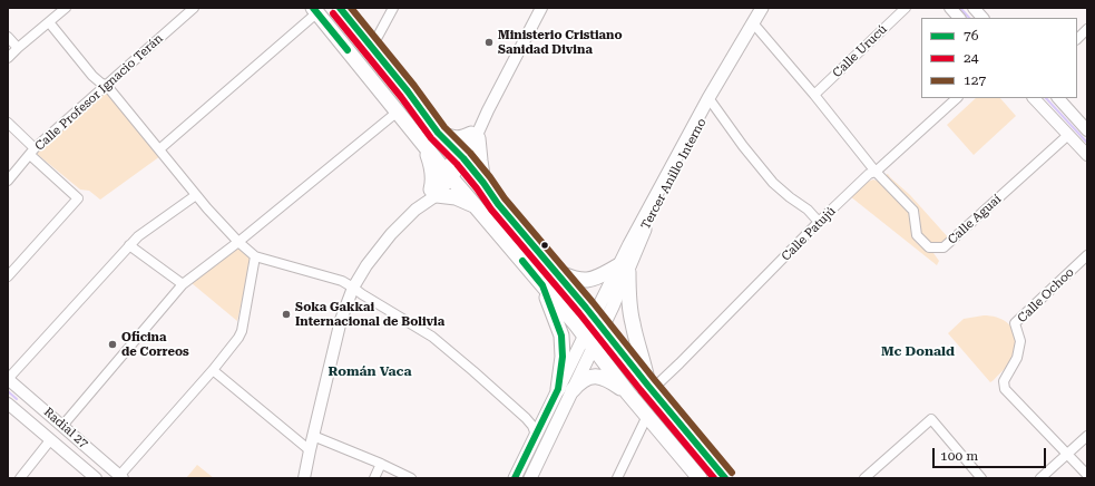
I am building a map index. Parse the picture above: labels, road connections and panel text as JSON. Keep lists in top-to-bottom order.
{
  "streets": {
    "main road": ["Tercer Anillo Interno"],
    "street": [
      "Calle Urucú",
      "Calle Profesor Ignacio Terán",
      "Calle Aguaí",
      "Calle Patujú",
      "Calle Ochoo",
      "Radial 27"
    ]
  },
  "crossings": [
    ["Calle Urucú", "Calle Aguaí"],
    ["Tercer Anillo Interno", "Calle Aguaí"],
    ["Calle Aguaí", "Calle Patujú"]
  ],
  "districts": ["Mc Donald", "Román Vaca"],
  "places": ["Ministerio Cristiano Sanidad Divina", "Soka Gakkai Internacional de Bolivia", "Oficina de Correos"],
  "lines": ["transit line 76", "transit line 127", "transit line 24"],
  "legend": ["76", "24", "127"],
  "scale_bar": "100 m"
}
